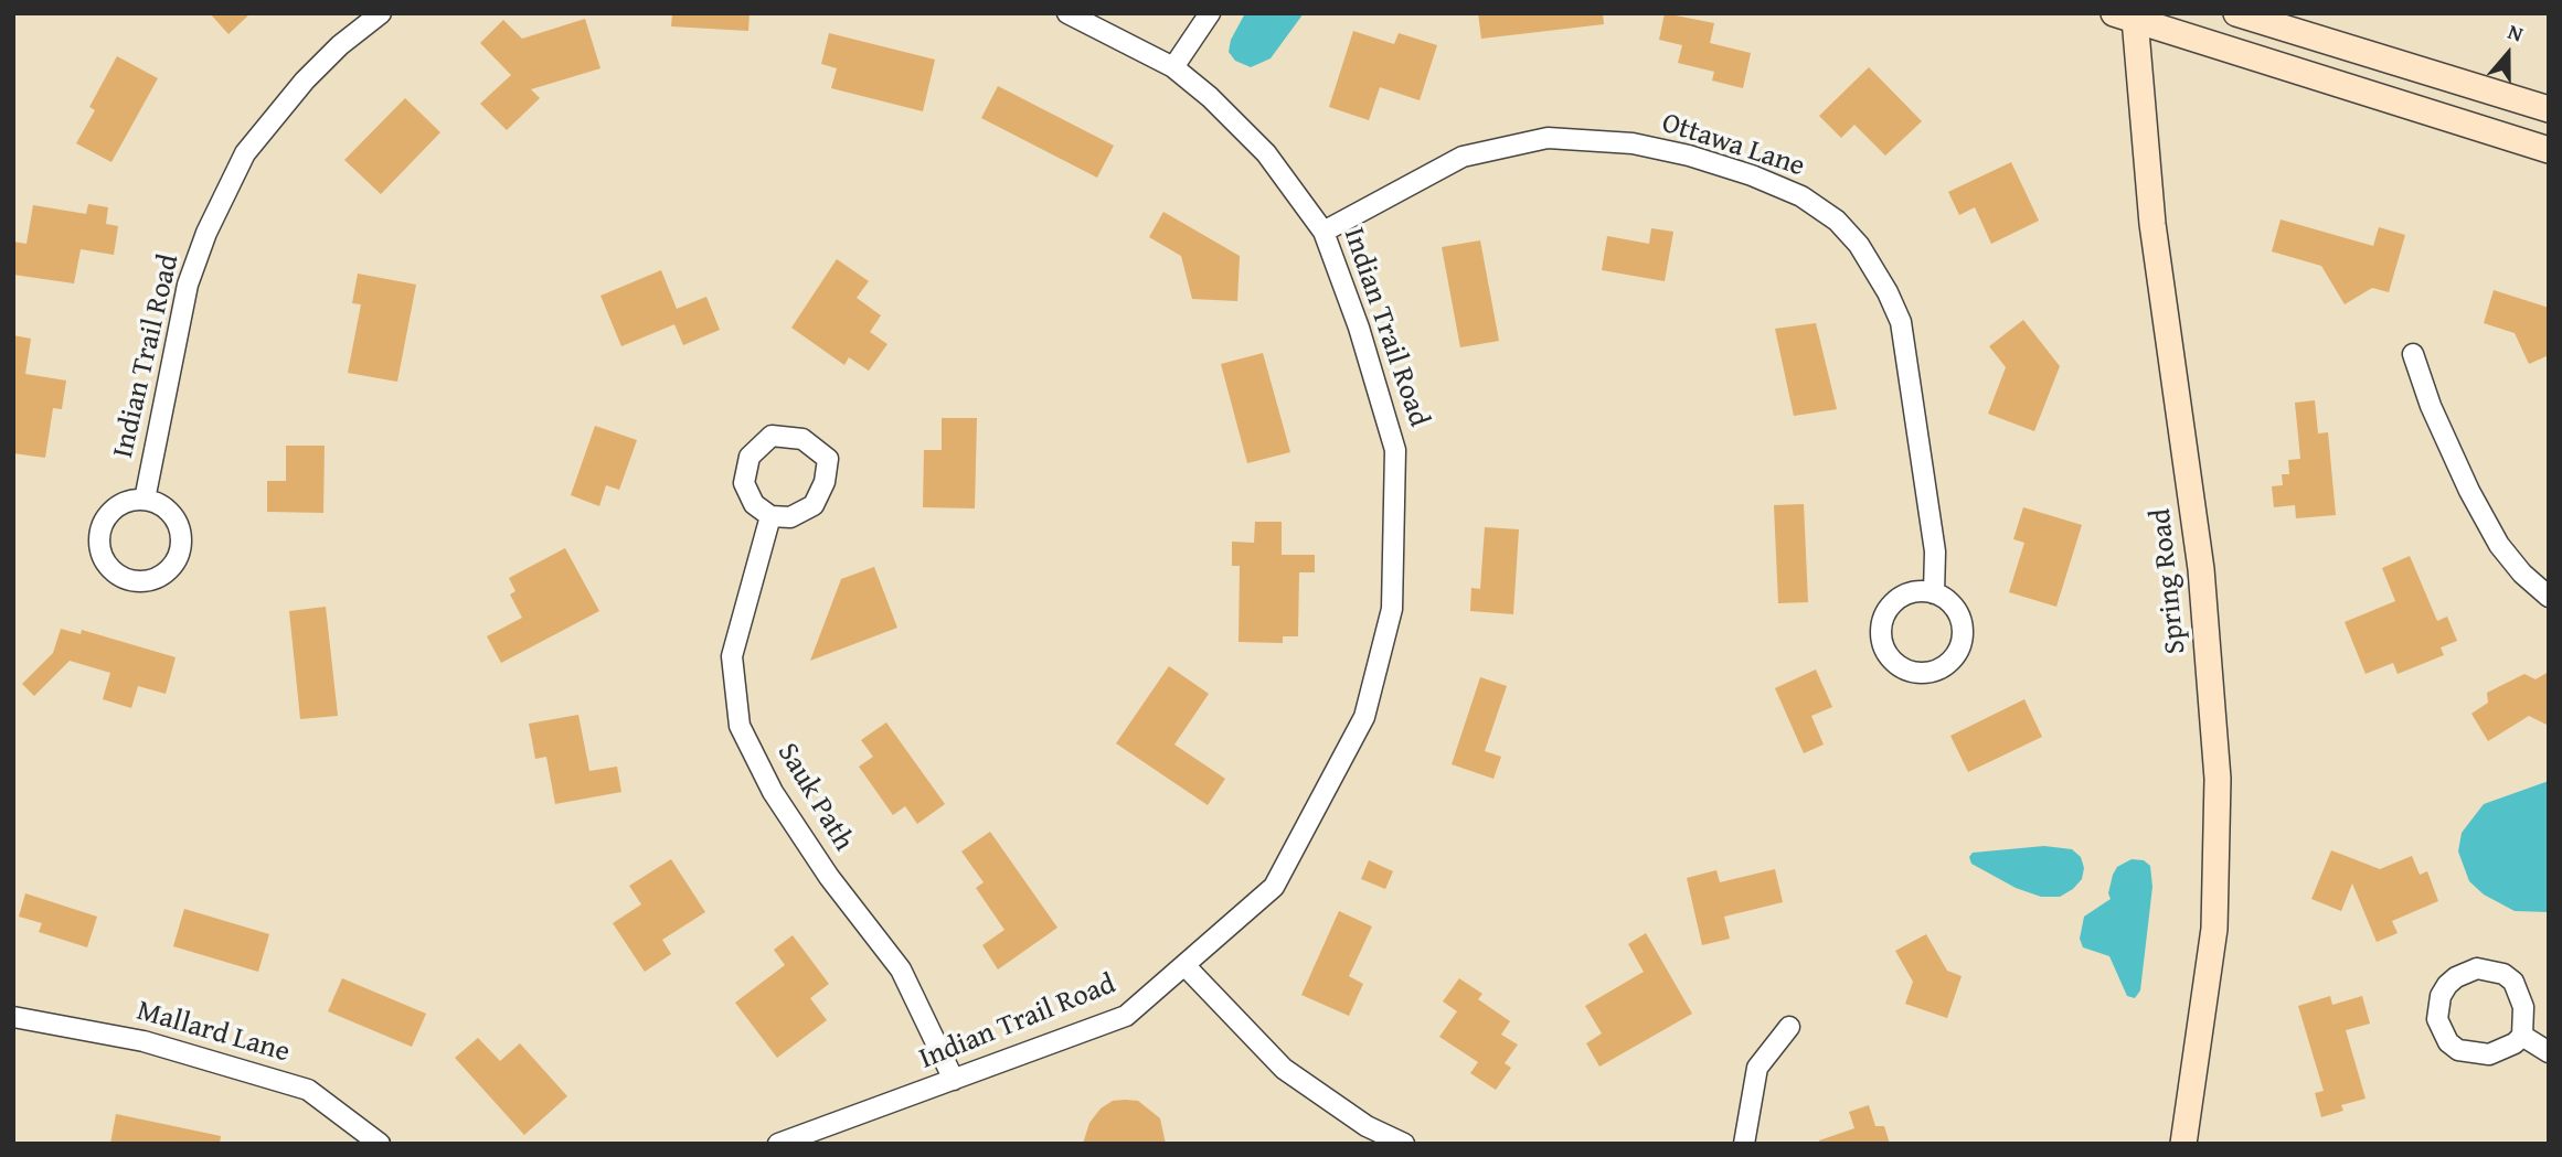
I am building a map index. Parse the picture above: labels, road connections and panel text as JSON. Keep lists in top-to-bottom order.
{
  "streets": {
    "street": [
      "Ottawa Lane",
      "Indian Trail Road",
      "Spring Road",
      "Sauk Path",
      "Mallard Lane"
    ]
  },
  "crossings": [
    ["Ottawa Lane", "Indian Trail Road"],
    ["Indian Trail Road", "Sauk Path"]
  ],
  "north": "top"
}
